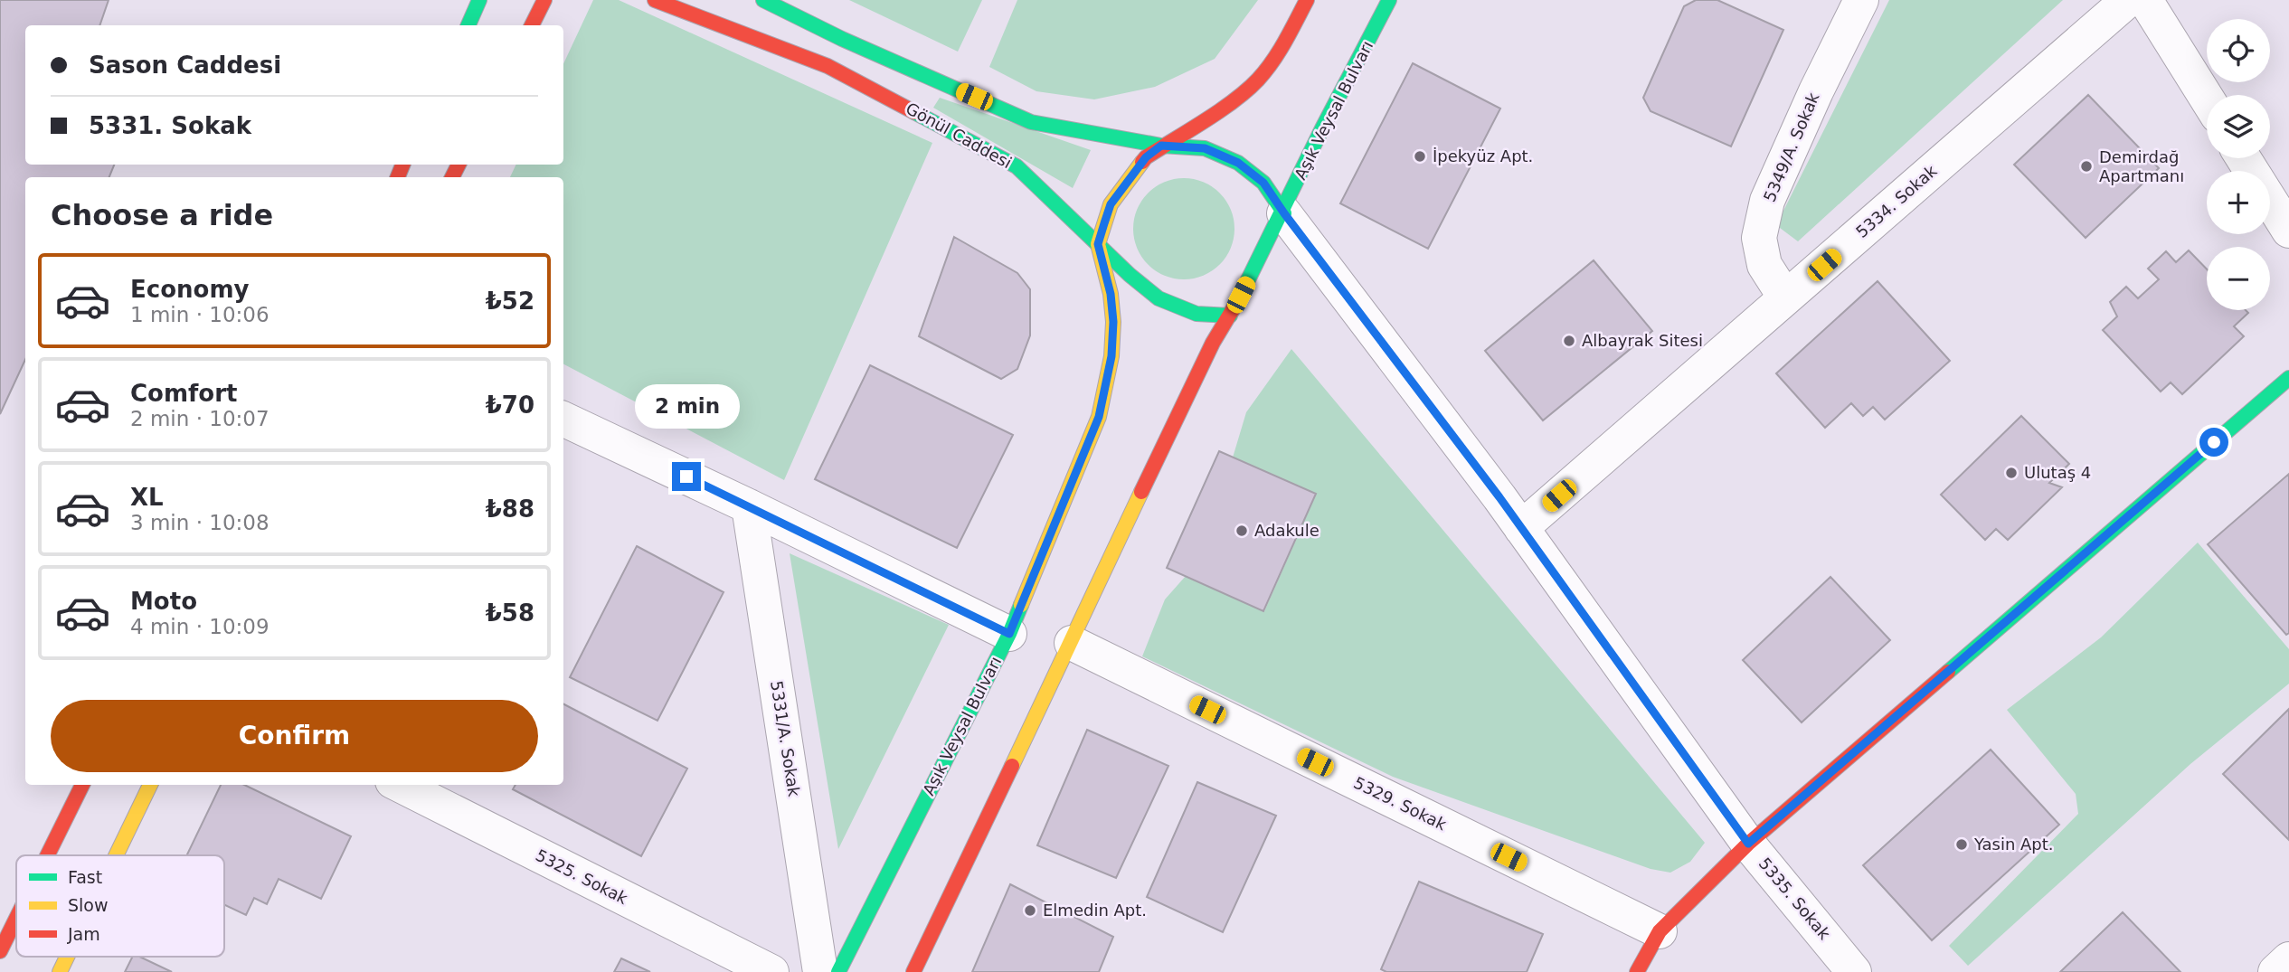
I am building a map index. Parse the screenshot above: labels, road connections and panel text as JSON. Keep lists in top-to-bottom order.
{
  "streets": {
    "street": [
      "Aşık Veysal Bulvarı",
      "Gönül Caddesi",
      "5349/A. Sokak",
      "5334. Sokak",
      "5331/A. Sokak",
      "5329. Sokak",
      "5325. Sokak",
      "5335. Sokak"
    ]
  },
  "crossings": [
    ["Aşık Veysal Bulvarı", "Gönül Caddesi"],
    ["Aşık Veysal Bulvarı", "5329. Sokak"],
    ["Aşık Veysal Bulvarı", "5335. Sokak"],
    ["Gönül Caddesi", "5335. Sokak"],
    ["5349/A. Sokak", "5334. Sokak"],
    ["5334. Sokak", "5335. Sokak"]
  ],
  "places": [
    "İpekyüz Apt.",
    "Demirdağ Apartmanı",
    "Albayrak Sitesi",
    "Ulutaş 4",
    "Adakule",
    "Yasin Apt.",
    "Elmedin Apt."
  ],
  "legend": ["Fast", "Slow", "Jam"],
  "page": {
    "map_buttons": ["+", "−"],
    "banner": ["Sason Caddesi", "5331. Sokak"],
    "heading": "Choose a ride",
    "list": [
      {
        "name": "Economy",
        "note": "1 min · 10:06",
        "value": "₺52"
      },
      {
        "name": "Comfort",
        "note": "2 min · 10:07",
        "value": "₺70"
      },
      {
        "name": "XL",
        "note": "3 min · 10:08",
        "value": "₺88"
      },
      {
        "name": "Moto",
        "note": "4 min · 10:09",
        "value": "₺58"
      }
    ],
    "bubble": "2 min",
    "buttons": "Confirm"
  }
}
